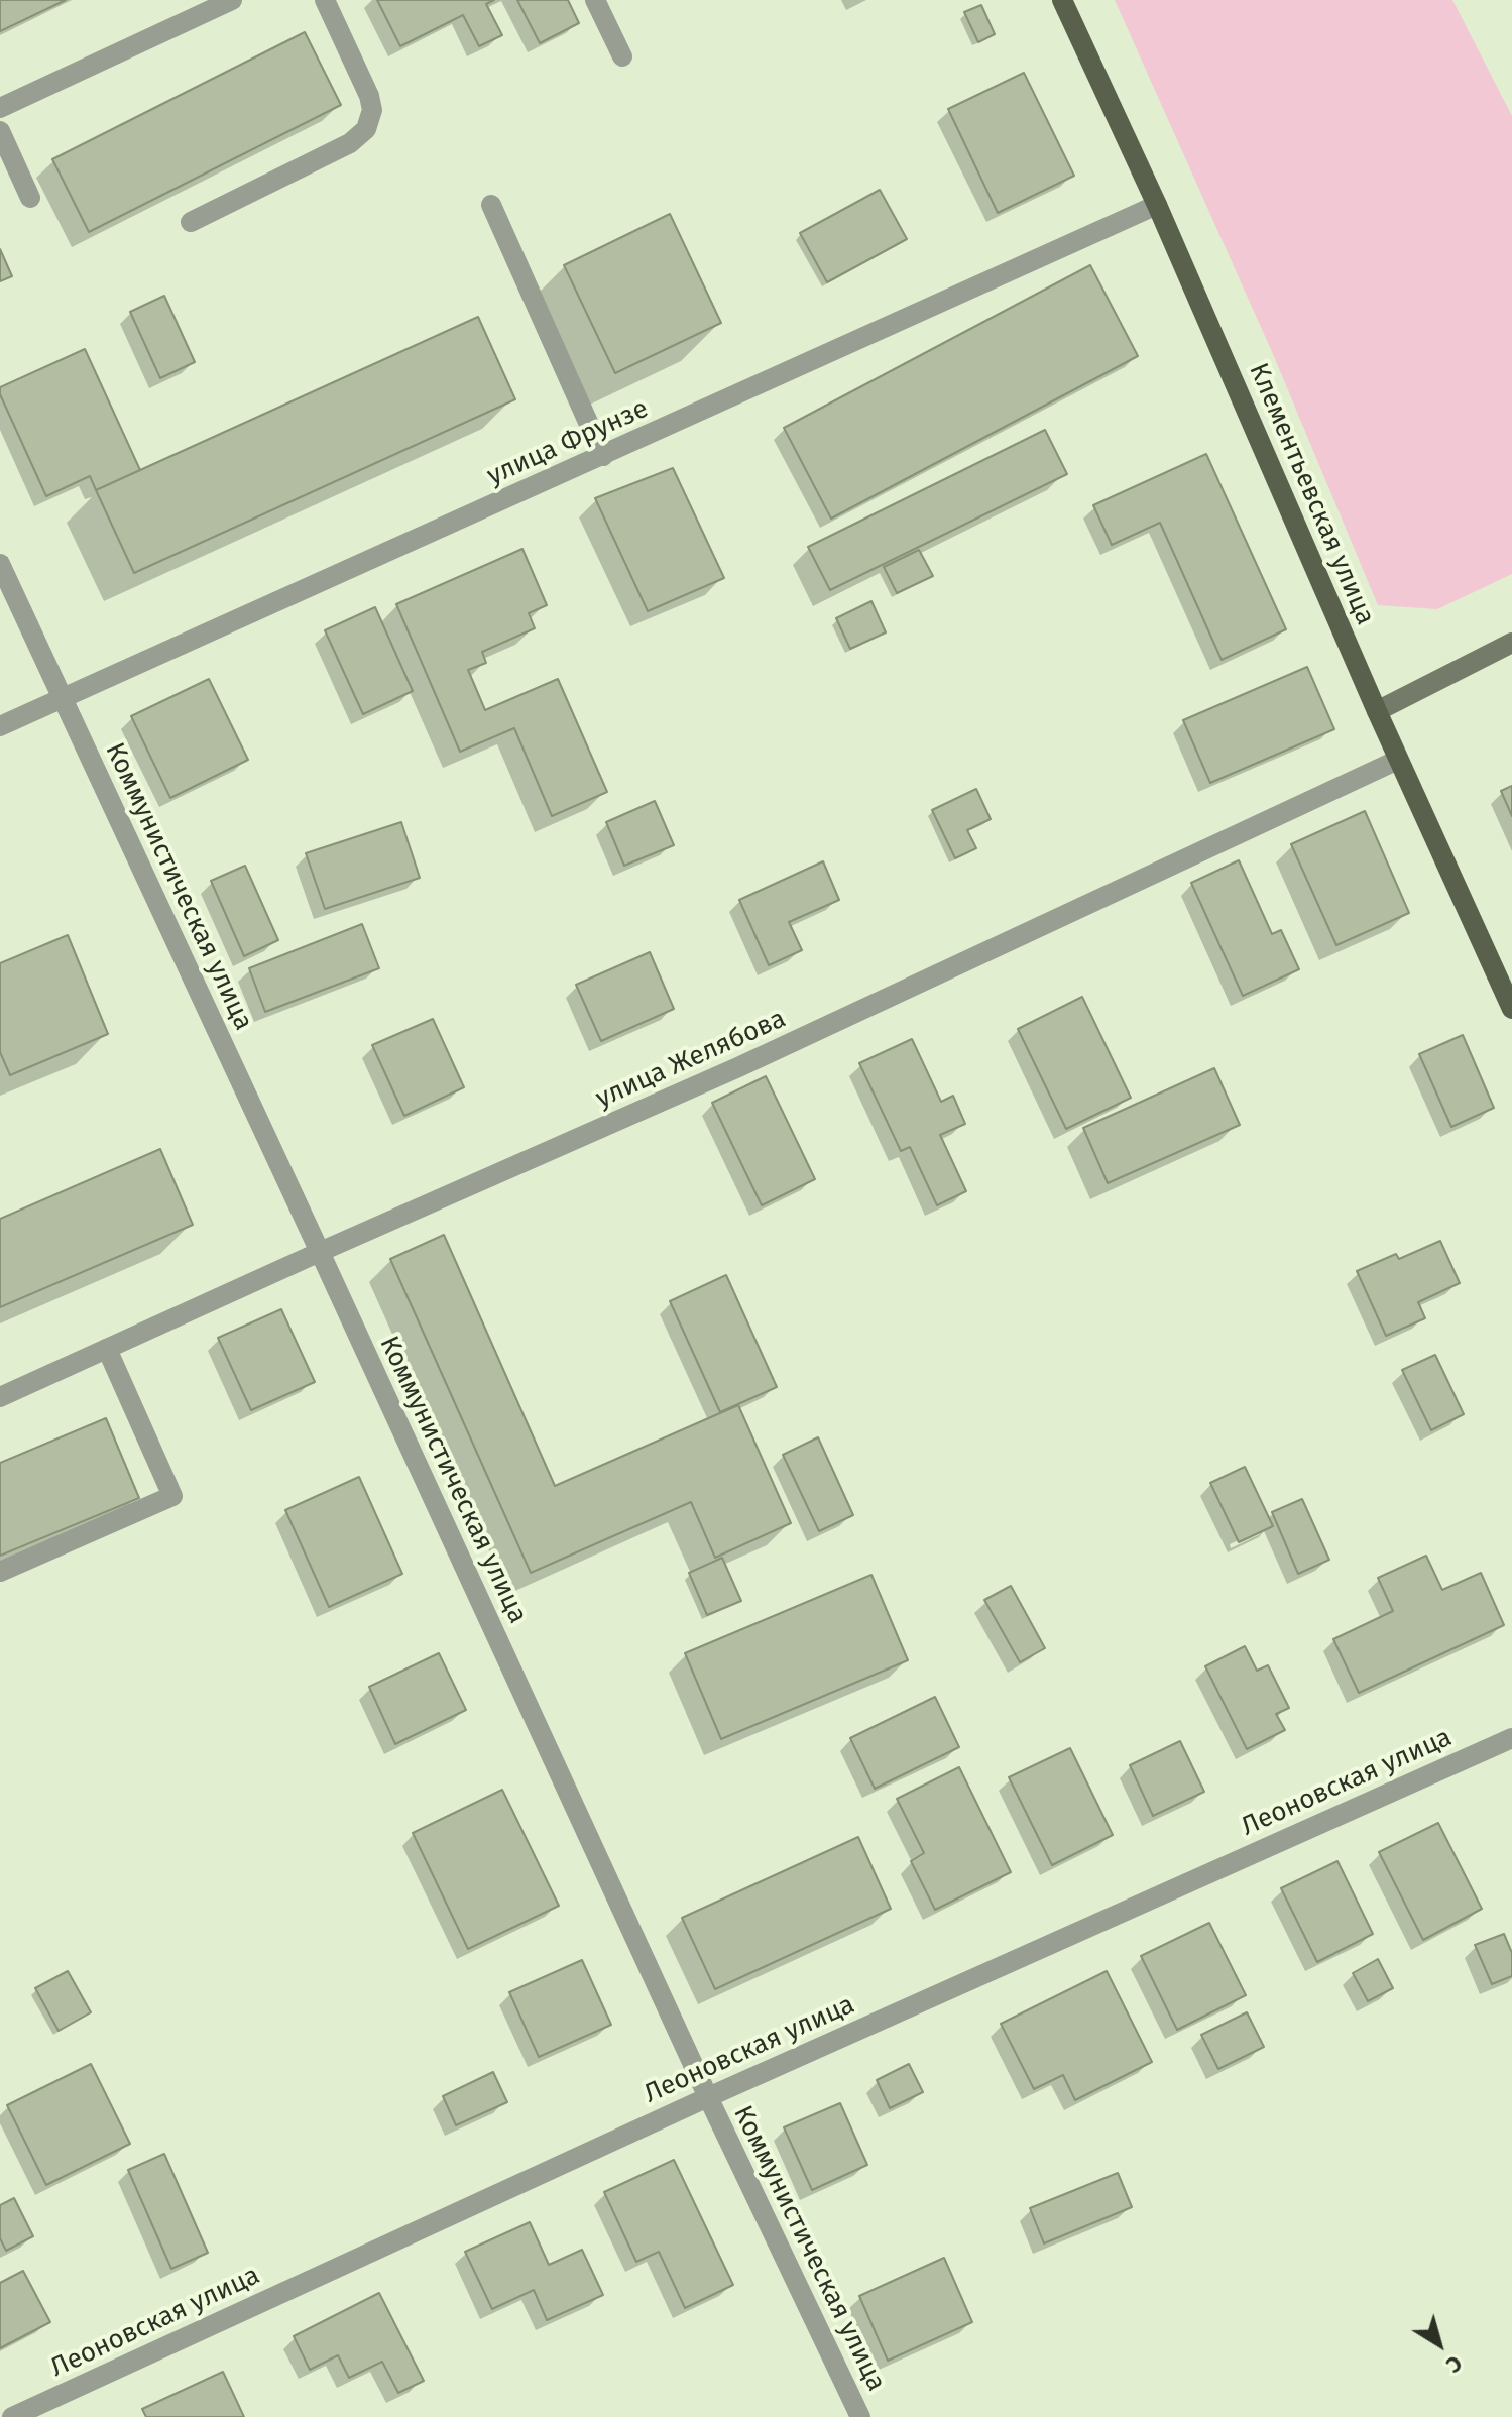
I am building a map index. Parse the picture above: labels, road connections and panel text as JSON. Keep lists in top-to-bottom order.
{
  "streets": {
    "main road": ["Клементьевская улица"],
    "street": [
      "улица Фрунзе",
      "Коммунистическая улица",
      "улица Желябова",
      "Леоновская улица"
    ]
  },
  "crossings": [
    ["улица Фрунзе", "Клементьевская улица"],
    ["улица Фрунзе", "Коммунистическая улица"],
    ["Клементьевская улица", "улица Желябова"],
    ["Коммунистическая улица", "улица Желябова"],
    ["Коммунистическая улица", "Леоновская улица"]
  ],
  "north": "bottom right"
}
